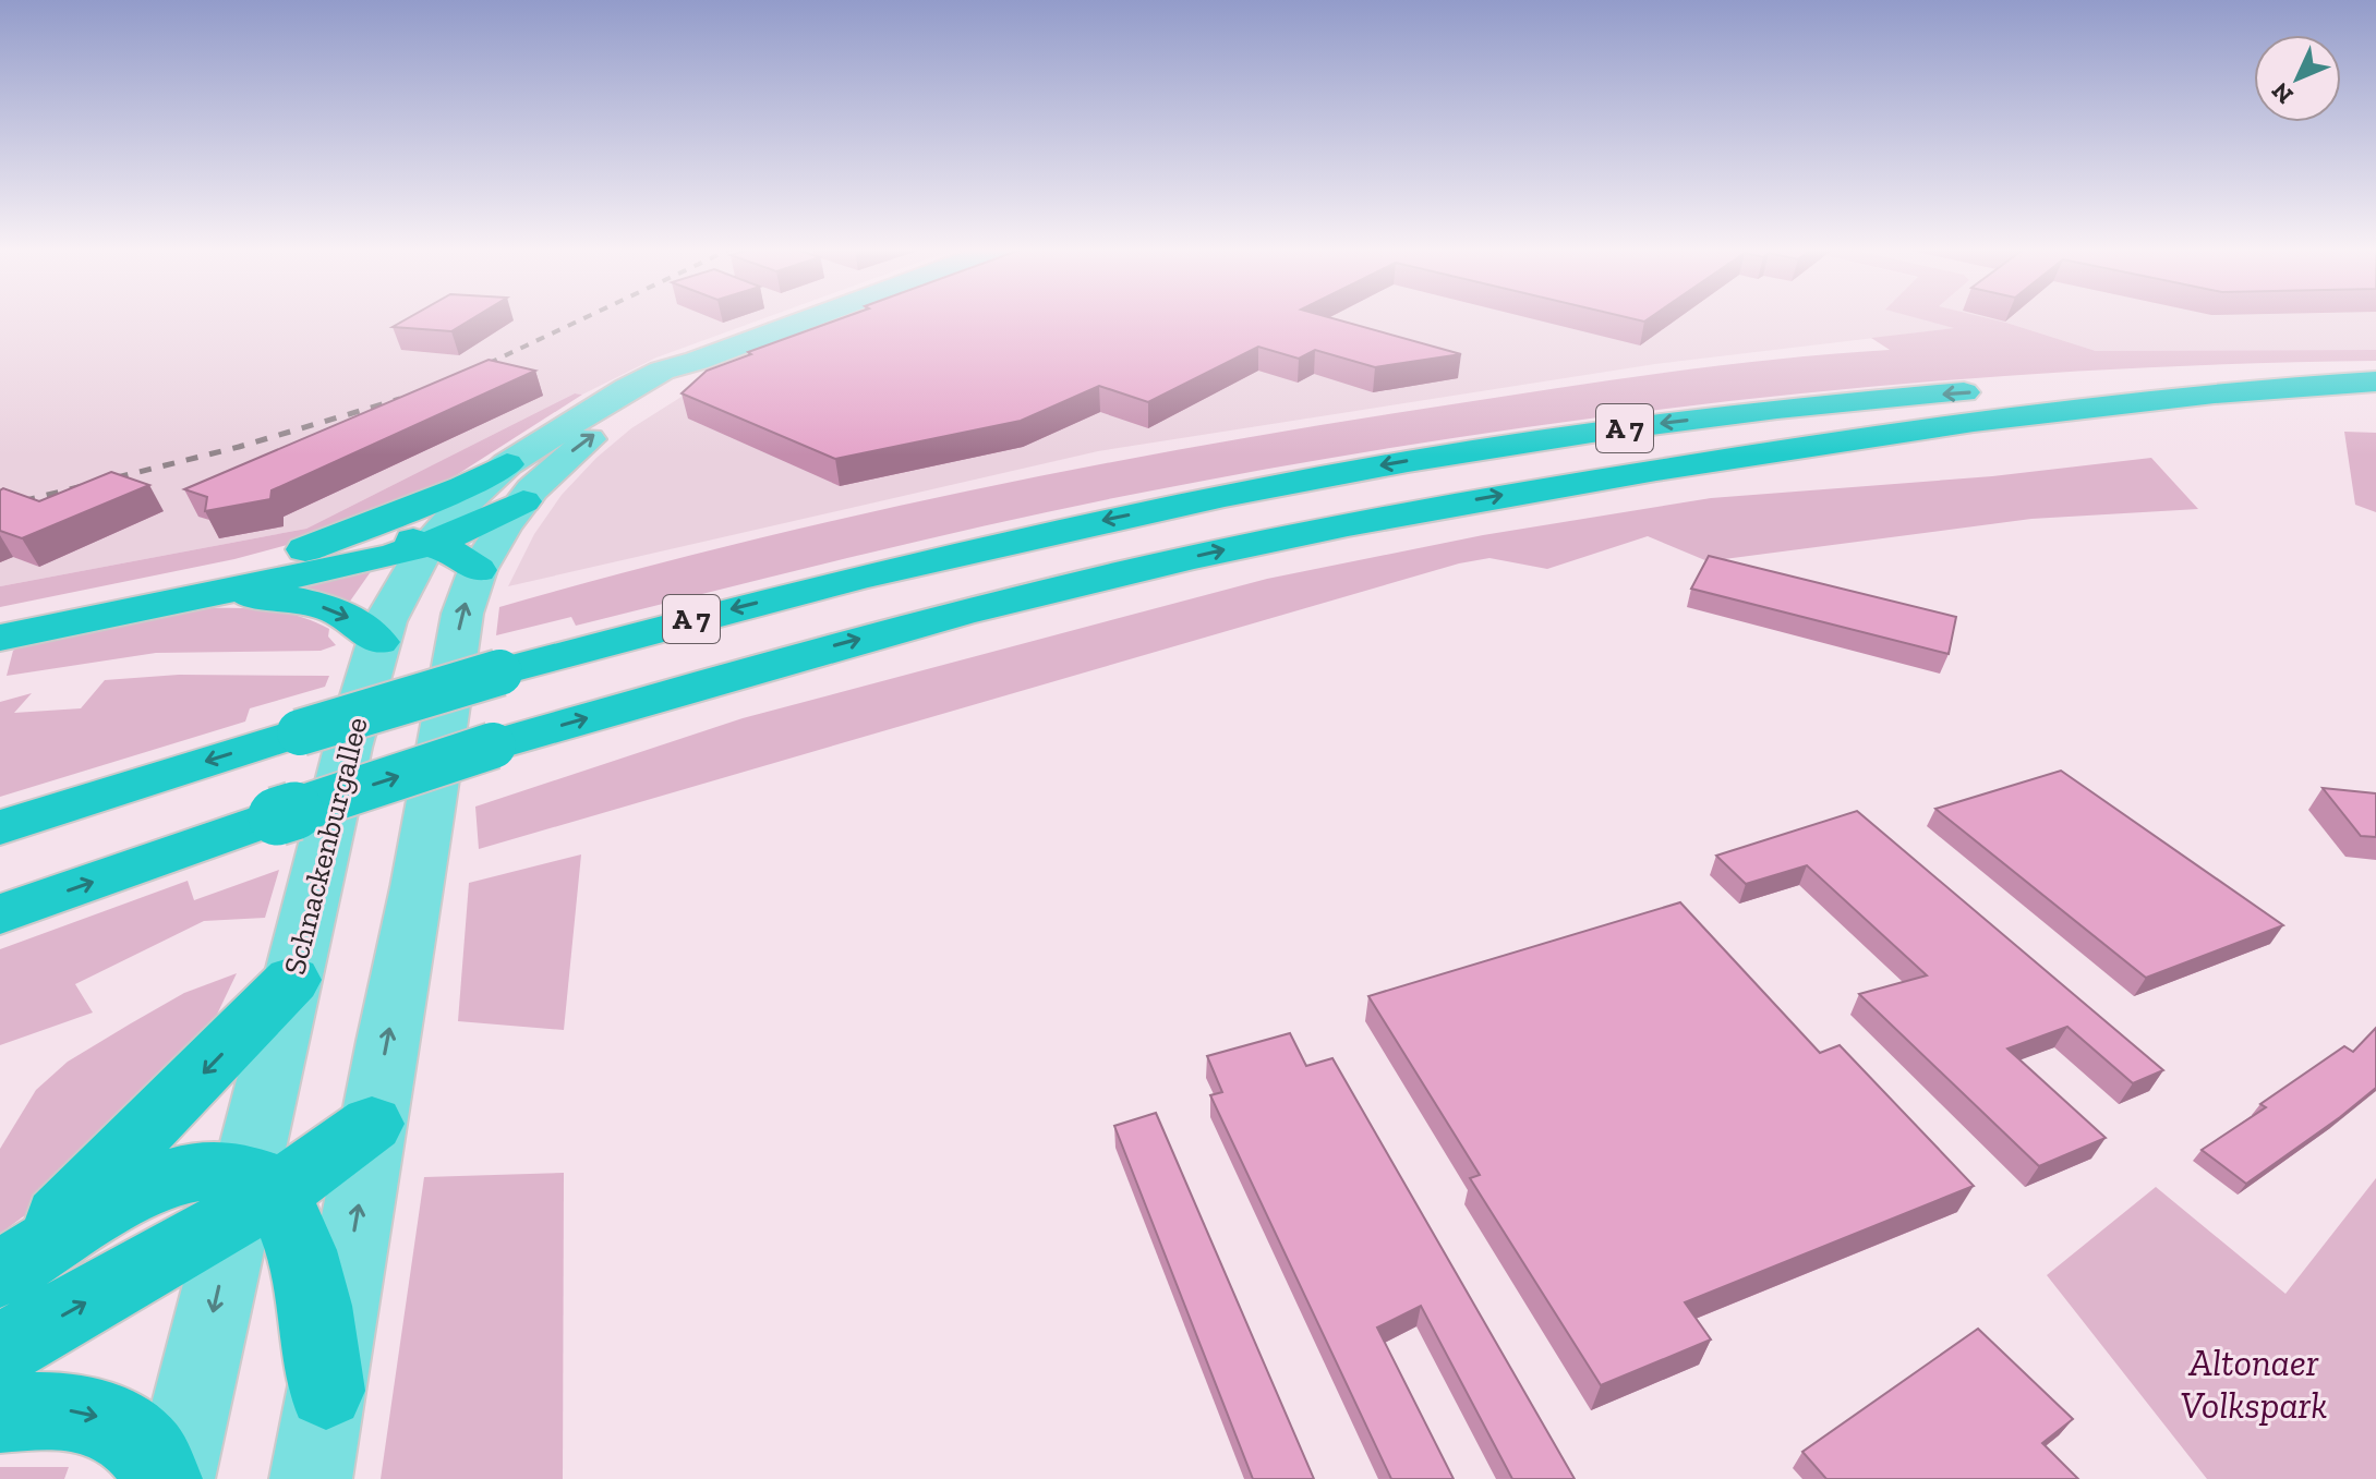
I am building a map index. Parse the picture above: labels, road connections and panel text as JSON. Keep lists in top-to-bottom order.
{
  "streets": {
    "highway": ["A 7"],
    "main road": ["Schnackenburgallee"]
  },
  "parks": ["Altonaer Volkspark"],
  "north": "bottom left"
}
